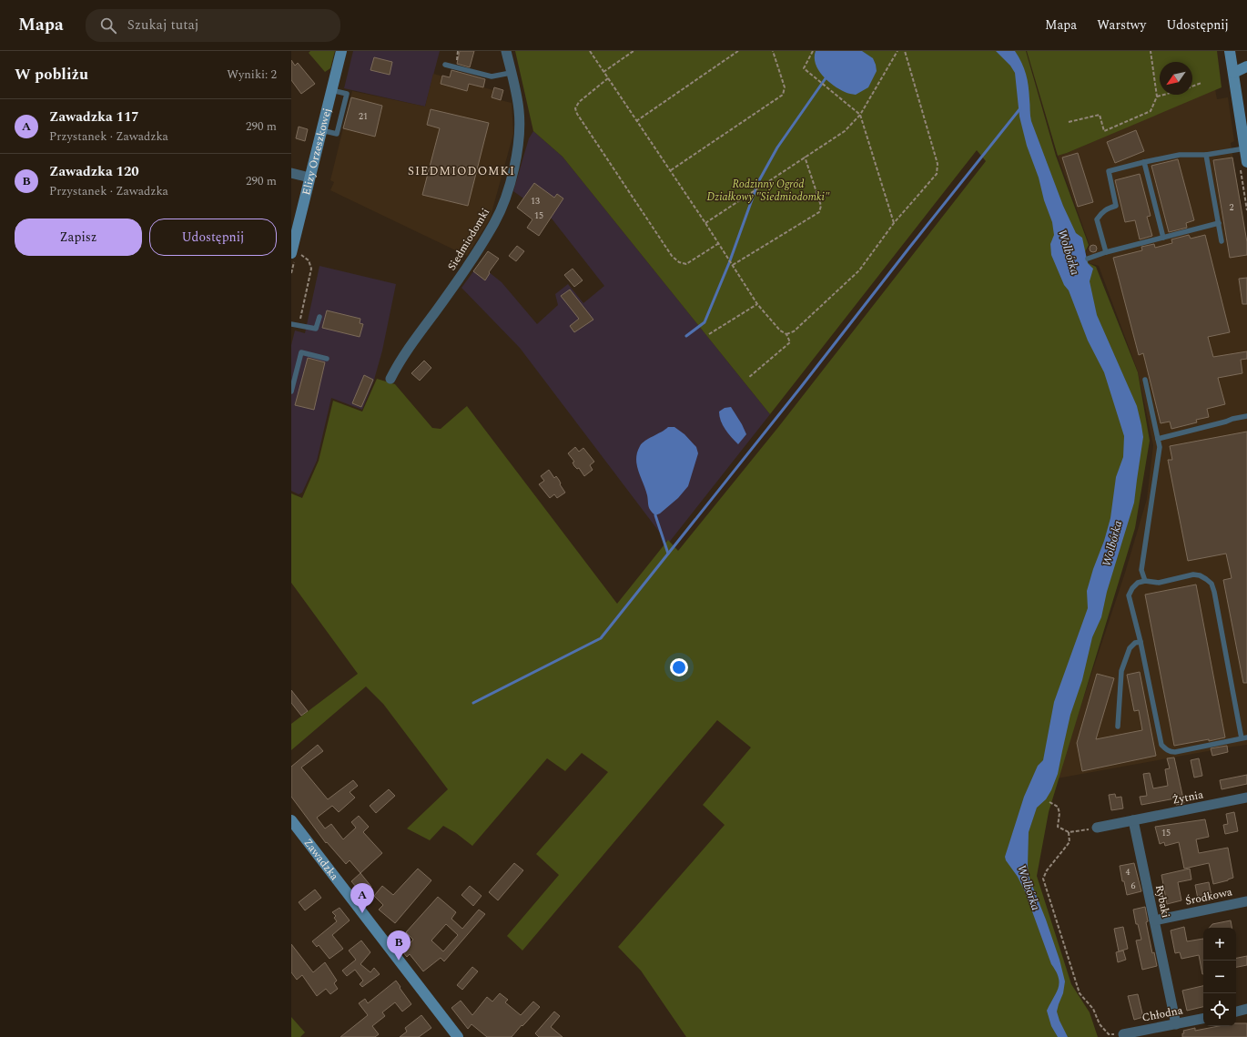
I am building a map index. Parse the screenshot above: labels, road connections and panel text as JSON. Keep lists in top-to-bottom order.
{
  "streets": {
    "street": [
      "Elizy Orzeszkowej",
      "Siedmiodomki",
      "Żytnia",
      "Zawadzka",
      "Środkowa",
      "Rybaki",
      "Chłodna"
    ]
  },
  "crossings": [
    ["Żytnia", "Rybaki"],
    ["Środkowa", "Rybaki"],
    ["Rybaki", "Chłodna"]
  ],
  "districts": ["SIEDMIODOMKI"],
  "water": ["Wolbórka"],
  "parks": ["Rodzinny Ogród Działkowy \"Siedmiodomki\""],
  "house_numbers": [
    "21",
    "13",
    "2",
    "15",
    "15",
    "4",
    "6"
  ],
  "north": "bottom left",
  "page": {
    "header": "Mapa",
    "search": "Szukaj tutaj",
    "nav": ["Mapa", "Warstwy", "Udostępnij"],
    "heading": ["W pobliżu", "Wyniki: 2"],
    "list": [
      {
        "mark": "A",
        "name": "Zawadzka 117",
        "note": "Przystanek · Zawadzka",
        "value": "290 m"
      },
      {
        "mark": "B",
        "name": "Zawadzka 120",
        "note": "Przystanek · Zawadzka",
        "value": "290 m"
      }
    ],
    "buttons": ["Zapisz", "Udostępnij"],
    "pins": ["A", "B"],
    "map_buttons": ["+", "−"]
  }
}
